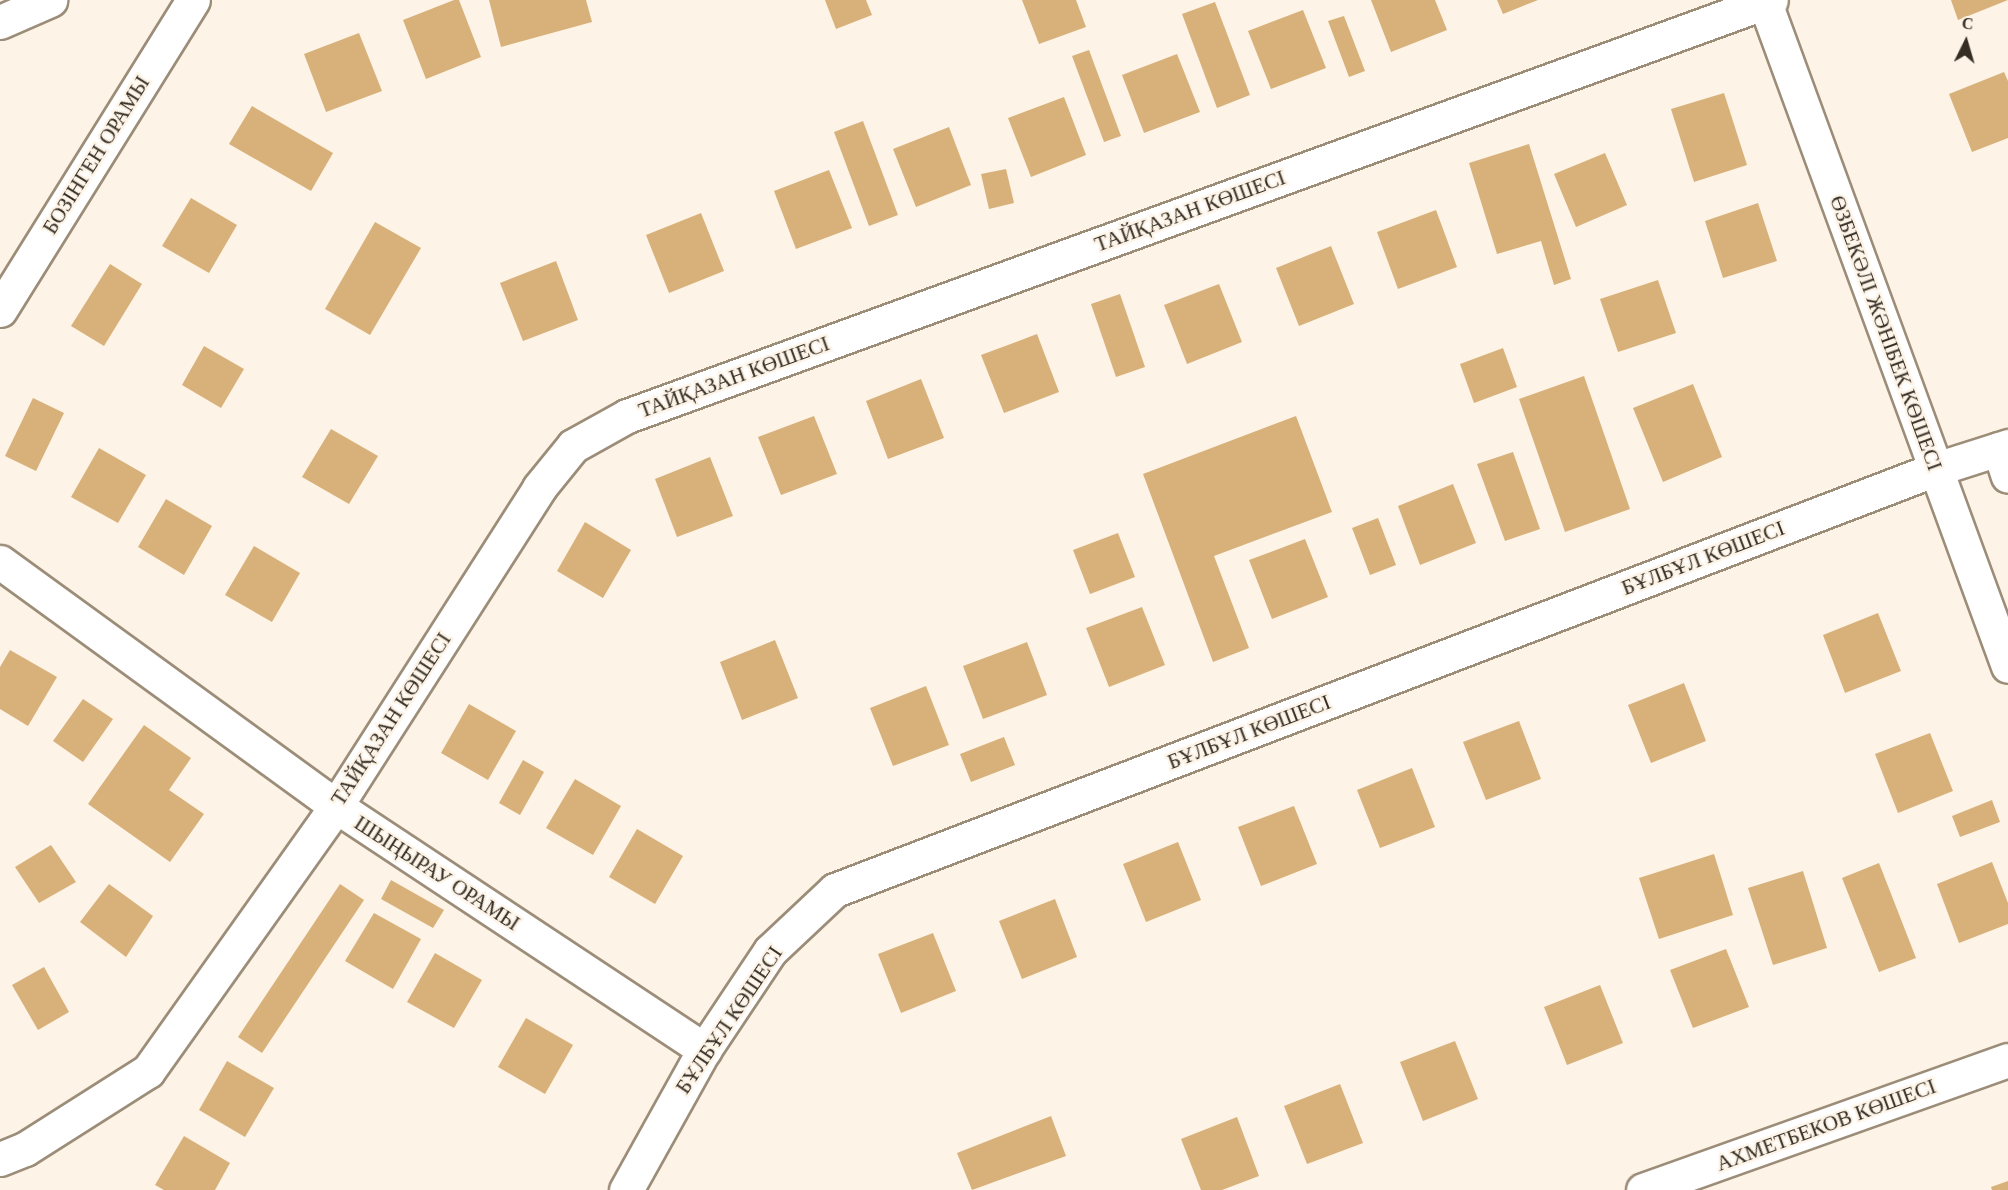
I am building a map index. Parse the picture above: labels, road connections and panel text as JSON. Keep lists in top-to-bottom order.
{
  "streets": {
    "street": [
      "БОЗІНГЕН ОРАМЫ",
      "ТАЙҚАЗАН КӨШЕСІ",
      "ӨЗБЕКӘЛІ ЖӘНІБЕК КӨШЕСІ",
      "БҰЛБҰЛ КӨШЕСІ",
      "ШЫҢЫРАУ ОРАМЫ",
      "АХМЕТБЕКОВ КӨШЕСІ"
    ]
  },
  "crossings": [
    ["ТАЙҚАЗАН КӨШЕСІ", "ӨЗБЕКӘЛІ ЖӘНІБЕК КӨШЕСІ"],
    ["ТАЙҚАЗАН КӨШЕСІ", "ШЫҢЫРАУ ОРАМЫ"],
    ["ӨЗБЕКӘЛІ ЖӘНІБЕК КӨШЕСІ", "БҰЛБҰЛ КӨШЕСІ"],
    ["БҰЛБҰЛ КӨШЕСІ", "ШЫҢЫРАУ ОРАМЫ"]
  ],
  "north": "top"
}
